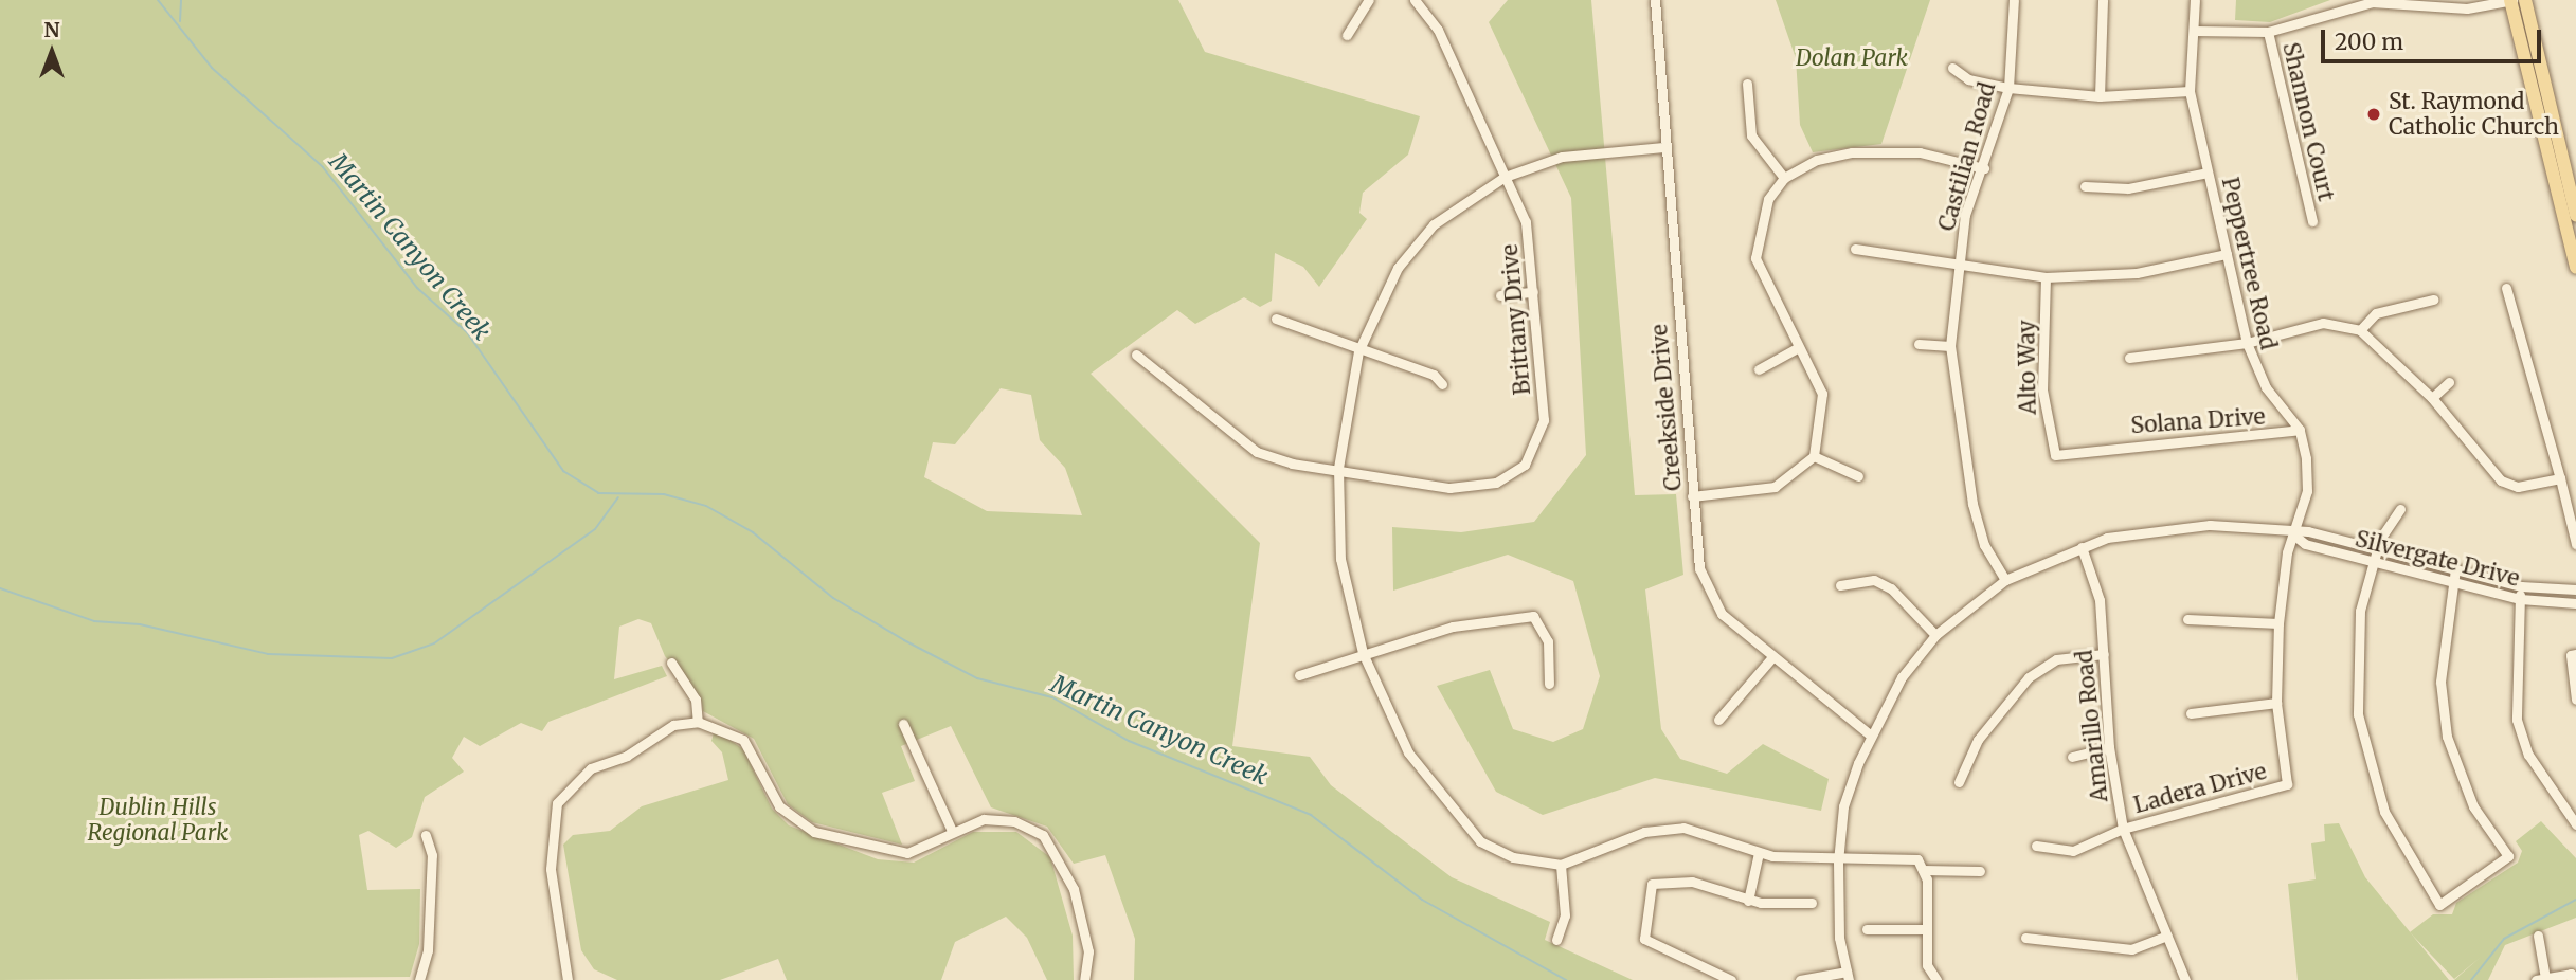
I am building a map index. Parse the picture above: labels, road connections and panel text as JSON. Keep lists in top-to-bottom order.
{
  "streets": {
    "street": [
      "Shannon Court",
      "Castilian Road",
      "Peppertree Road",
      "Brittany Drive",
      "Alto Way",
      "Creekside Drive",
      "Solana Drive",
      "Silvergate Drive",
      "Amarillo Road",
      "Ladera Drive"
    ]
  },
  "crossings": [
    ["Castilian Road", "Silvergate Drive"],
    ["Peppertree Road", "Solana Drive"],
    ["Alto Way", "Solana Drive"],
    ["Creekside Drive", "Silvergate Drive"],
    ["Silvergate Drive", "Amarillo Road"],
    ["Amarillo Road", "Ladera Drive"]
  ],
  "water": ["Martin Canyon Creek"],
  "parks": ["Dolan Park", "Dublin Hills Regional Park"],
  "places": ["St. Raymond Catholic Church"],
  "scale_bar": "200 m",
  "north": "top"
}
